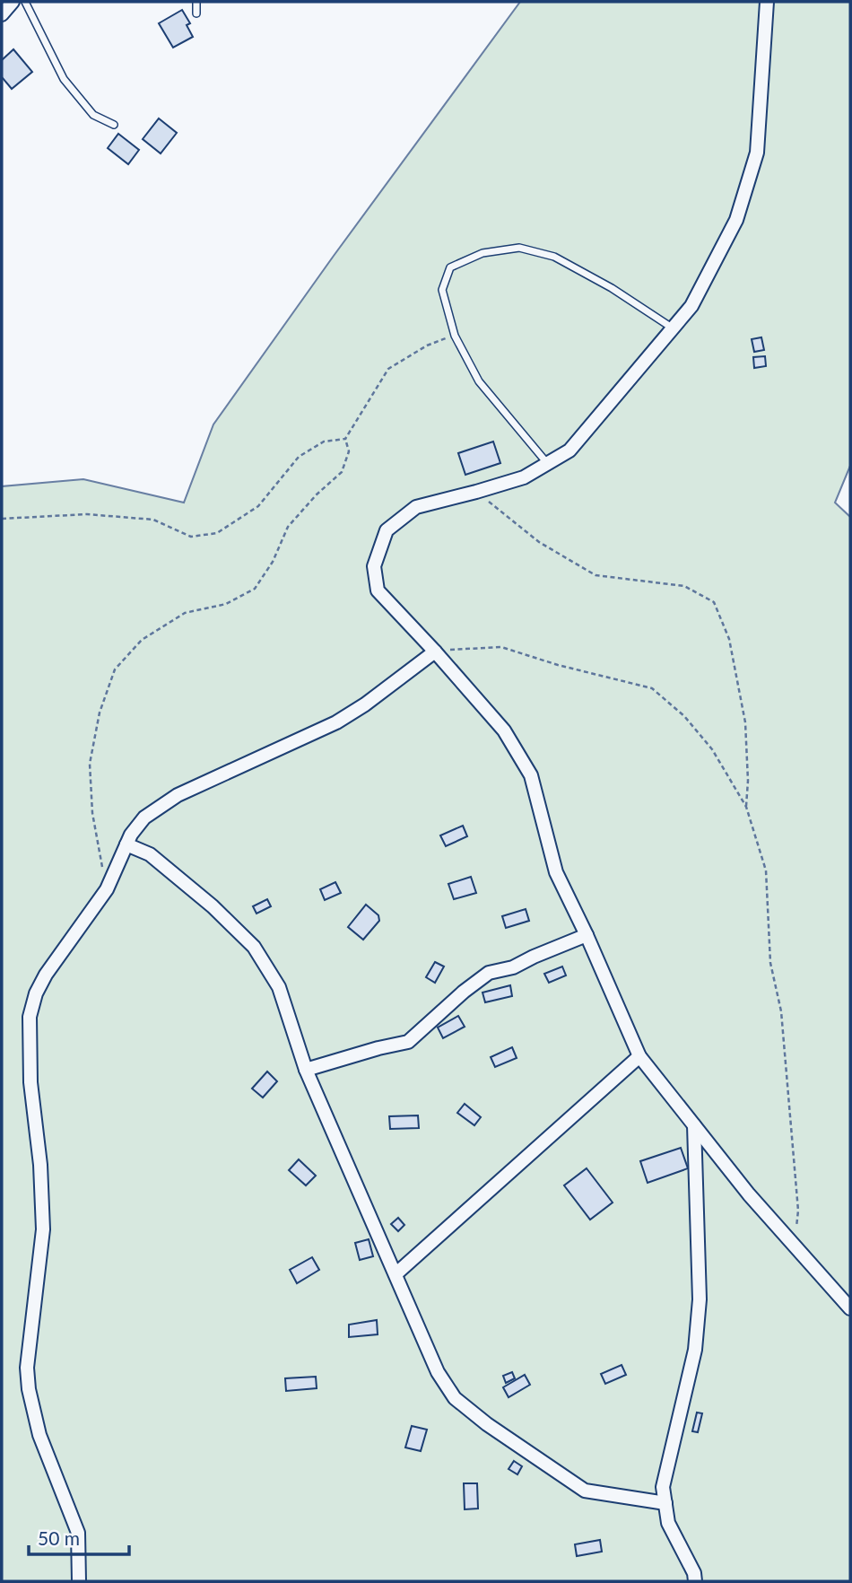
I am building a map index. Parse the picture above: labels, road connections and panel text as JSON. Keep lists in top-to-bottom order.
{
  "scale_bar": "50 m"
}
